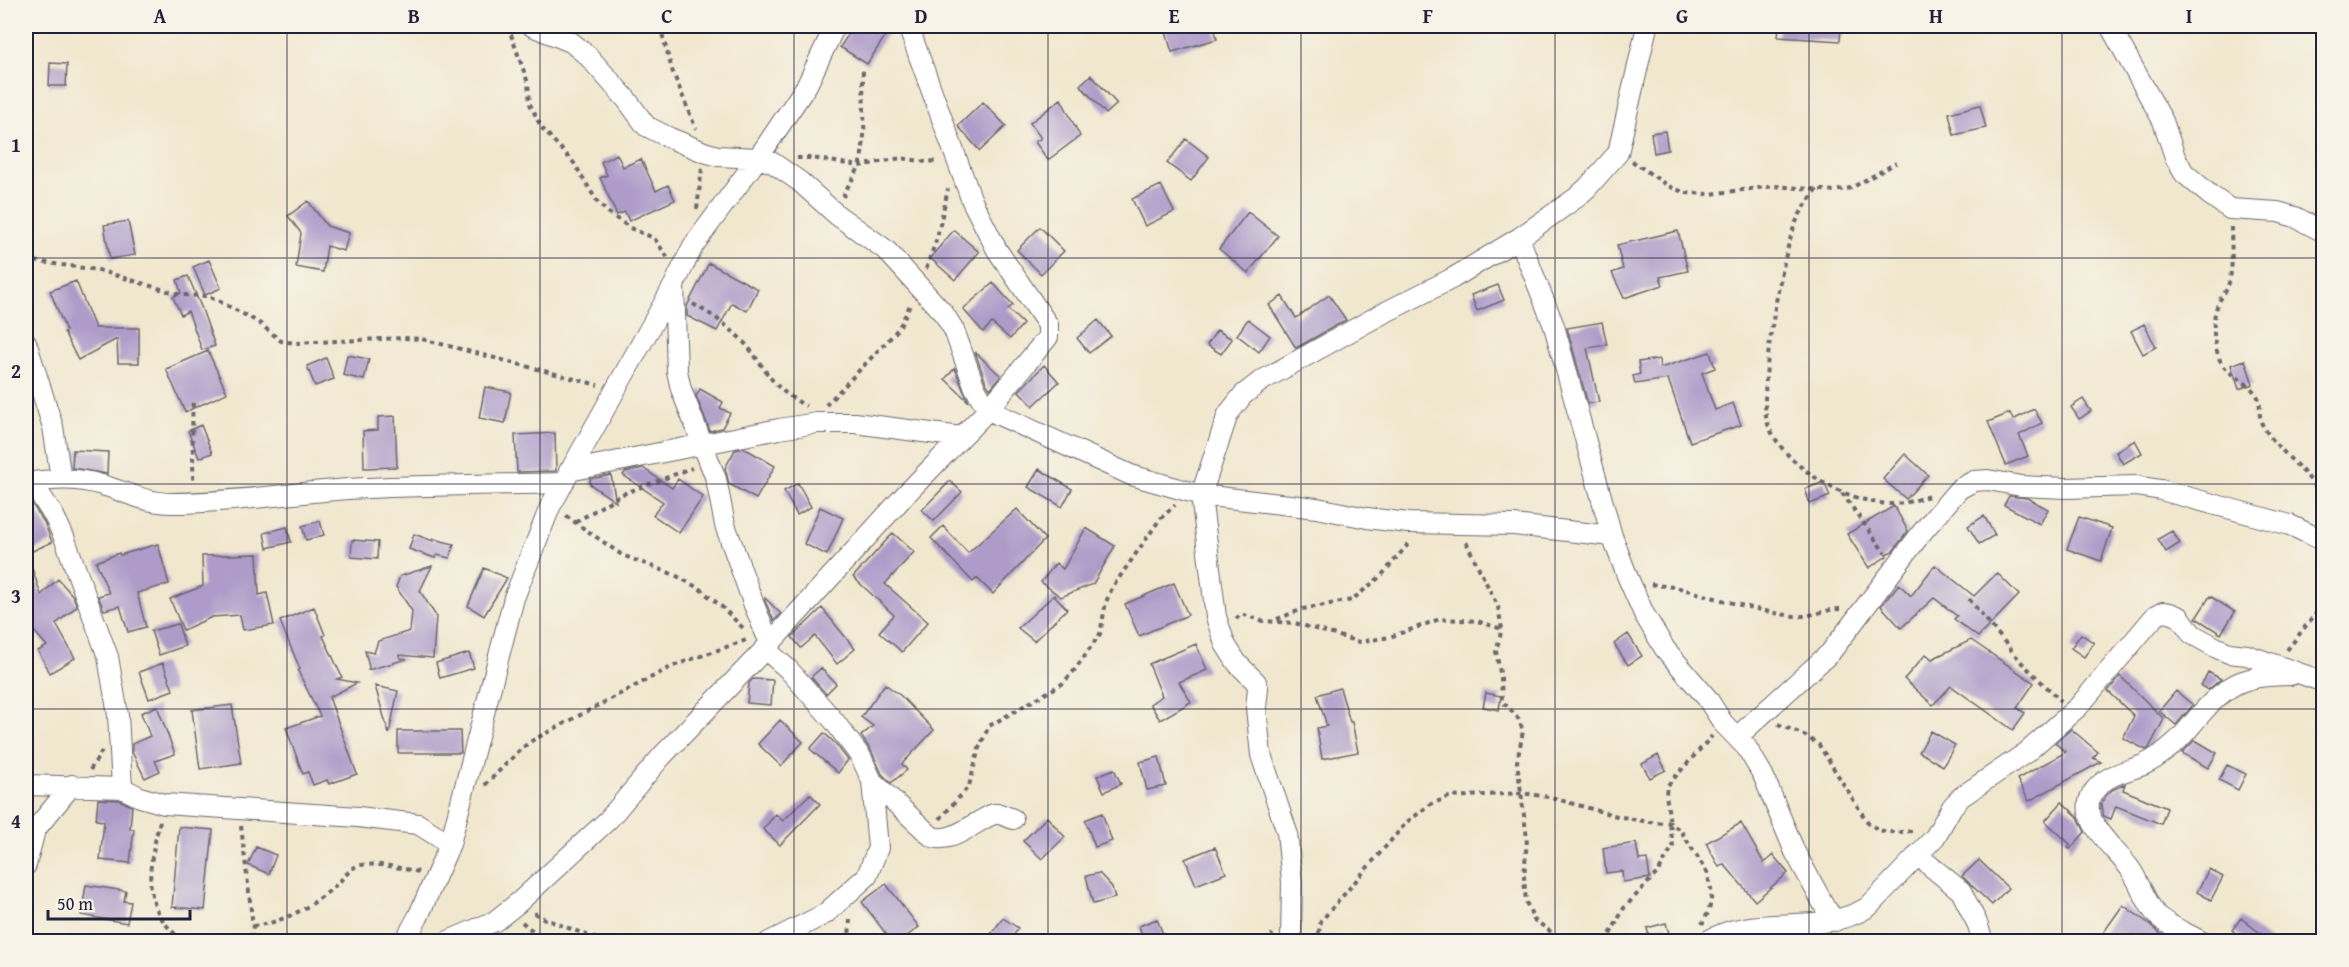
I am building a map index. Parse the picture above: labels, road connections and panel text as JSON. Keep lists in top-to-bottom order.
{
  "scale_bar": "50 m",
  "grid": {
    "columns": [
      "A",
      "B",
      "C",
      "D",
      "E",
      "F",
      "G",
      "H",
      "I"
    ],
    "rows": [
      "1",
      "2",
      "3",
      "4"
    ]
  }
}
